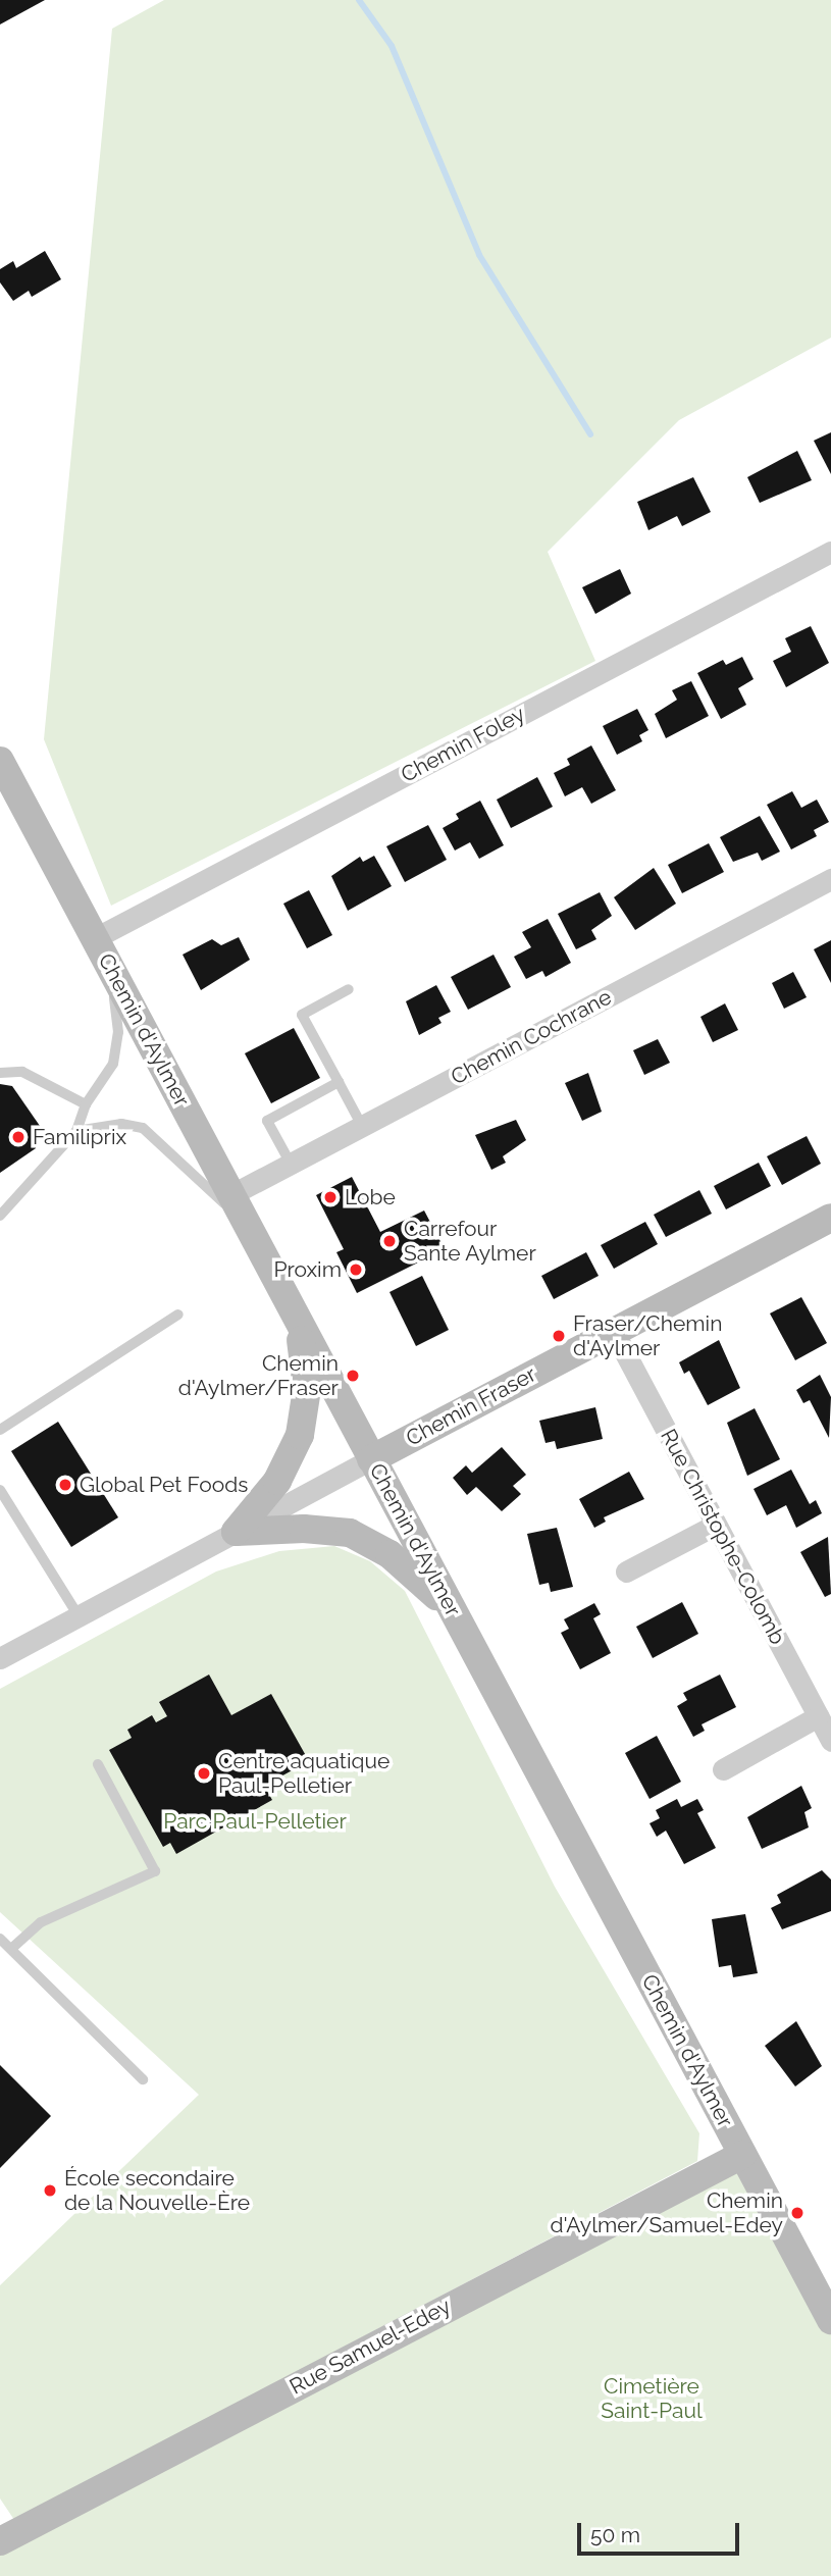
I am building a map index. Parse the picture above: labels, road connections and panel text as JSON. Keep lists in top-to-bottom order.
{
  "streets": {
    "main road": ["Chemin d'Aylmer", "Chemin Fraser", "Rue Samuel-Edey"],
    "street": ["Chemin Foley", "Chemin Cochrane", "Rue Christophe-Colomb"]
  },
  "crossings": [
    ["Chemin Foley", "Chemin d'Aylmer"],
    ["Chemin d'Aylmer", "Chemin Cochrane"],
    ["Chemin d'Aylmer", "Chemin Fraser"],
    ["Chemin d'Aylmer", "Rue Samuel-Edey"],
    ["Chemin Fraser", "Rue Christophe-Colomb"]
  ],
  "parks": ["Parc Paul-Pelletier", "Cimetière Saint-Paul"],
  "places": [
    "Familiprix",
    "Lobe",
    "Carrefour Sante Aylmer",
    "Proxim",
    "Fraser/Chemin d'Aylmer",
    "Chemin d'Aylmer/Fraser",
    "Global Pet Foods",
    "Centre aquatique Paul-Pelletier",
    "École secondaire de la Nouvelle-Ère",
    "Chemin d'Aylmer/Samuel-Edey"
  ],
  "scale_bar": "50 m"
}
